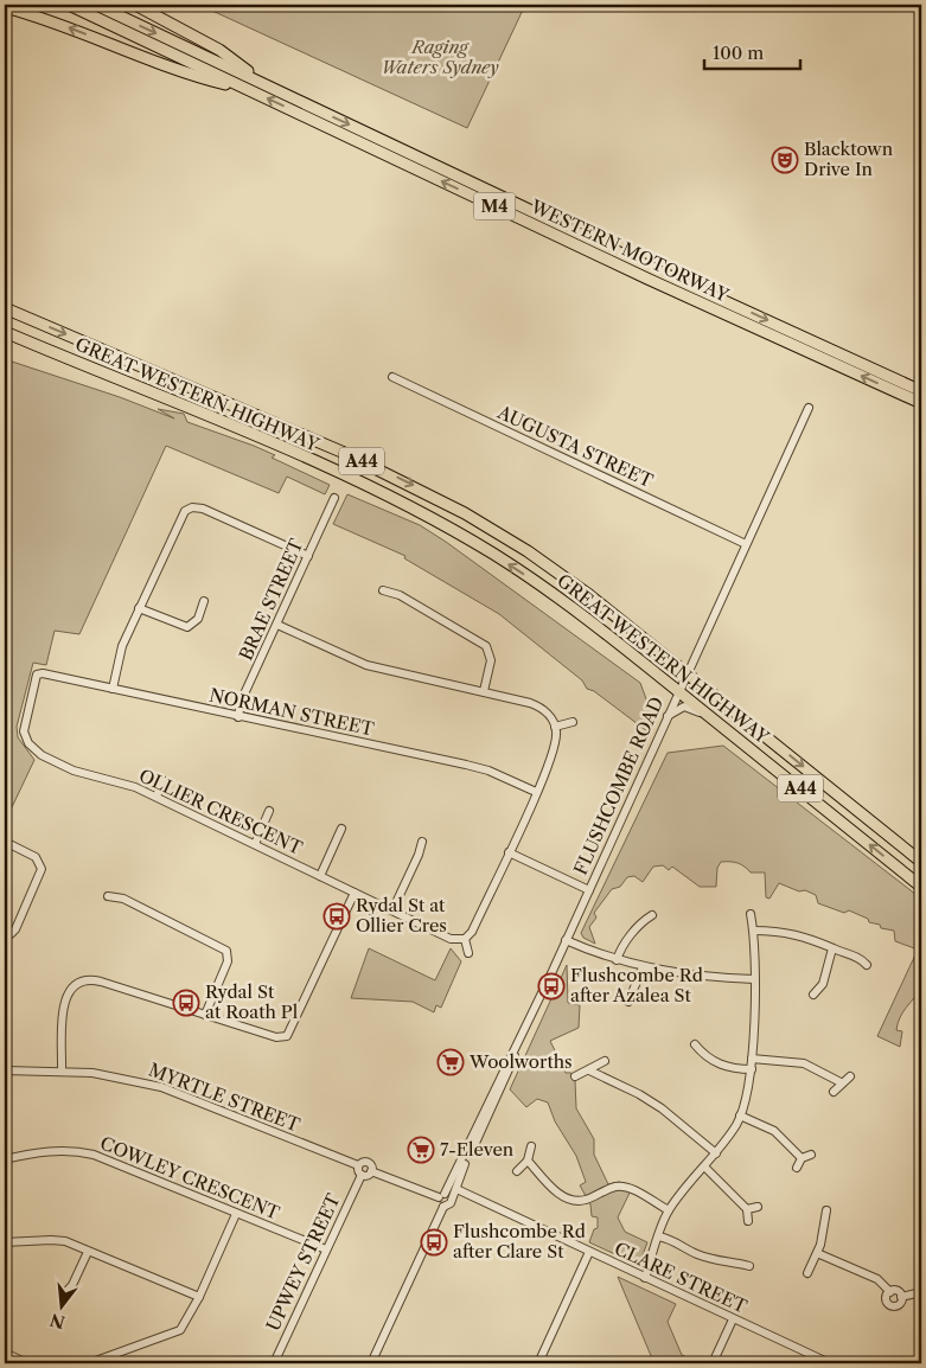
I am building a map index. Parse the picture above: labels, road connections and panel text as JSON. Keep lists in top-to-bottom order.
{
  "streets": {
    "highway": [
      "M4",
      "WESTERN MOTORWAY",
      "GREAT WESTERN HIGHWAY",
      "A44"
    ],
    "street": [
      "AUGUSTA STREET",
      "BRAE STREET",
      "NORMAN STREET",
      "FLUSHCOMBE ROAD",
      "OLLIER CRESCENT",
      "MYRTLE STREET",
      "COWLEY CRESCENT",
      "UPWEY STREET",
      "CLARE STREET"
    ]
  },
  "crossings": [
    ["GREAT WESTERN HIGHWAY", "FLUSHCOMBE ROAD"],
    ["AUGUSTA STREET", "FLUSHCOMBE ROAD"],
    ["BRAE STREET", "NORMAN STREET"],
    ["NORMAN STREET", "OLLIER CRESCENT"],
    ["FLUSHCOMBE ROAD", "CLARE STREET"],
    ["COWLEY CRESCENT", "UPWEY STREET"]
  ],
  "parks": ["Raging Waters Sydney"],
  "places": {
    "theatre": ["Blacktown Drive In"],
    "bus stop": [
      "Rydal St at Ollier Cres",
      "Flushcombe Rd after Azalea St",
      "Rydal St at Roath Pl",
      "Flushcombe Rd after Clare St"
    ],
    "supermarket": ["Woolworths", "7-Eleven"]
  },
  "scale_bar": "100 m",
  "north": "bottom"
}
